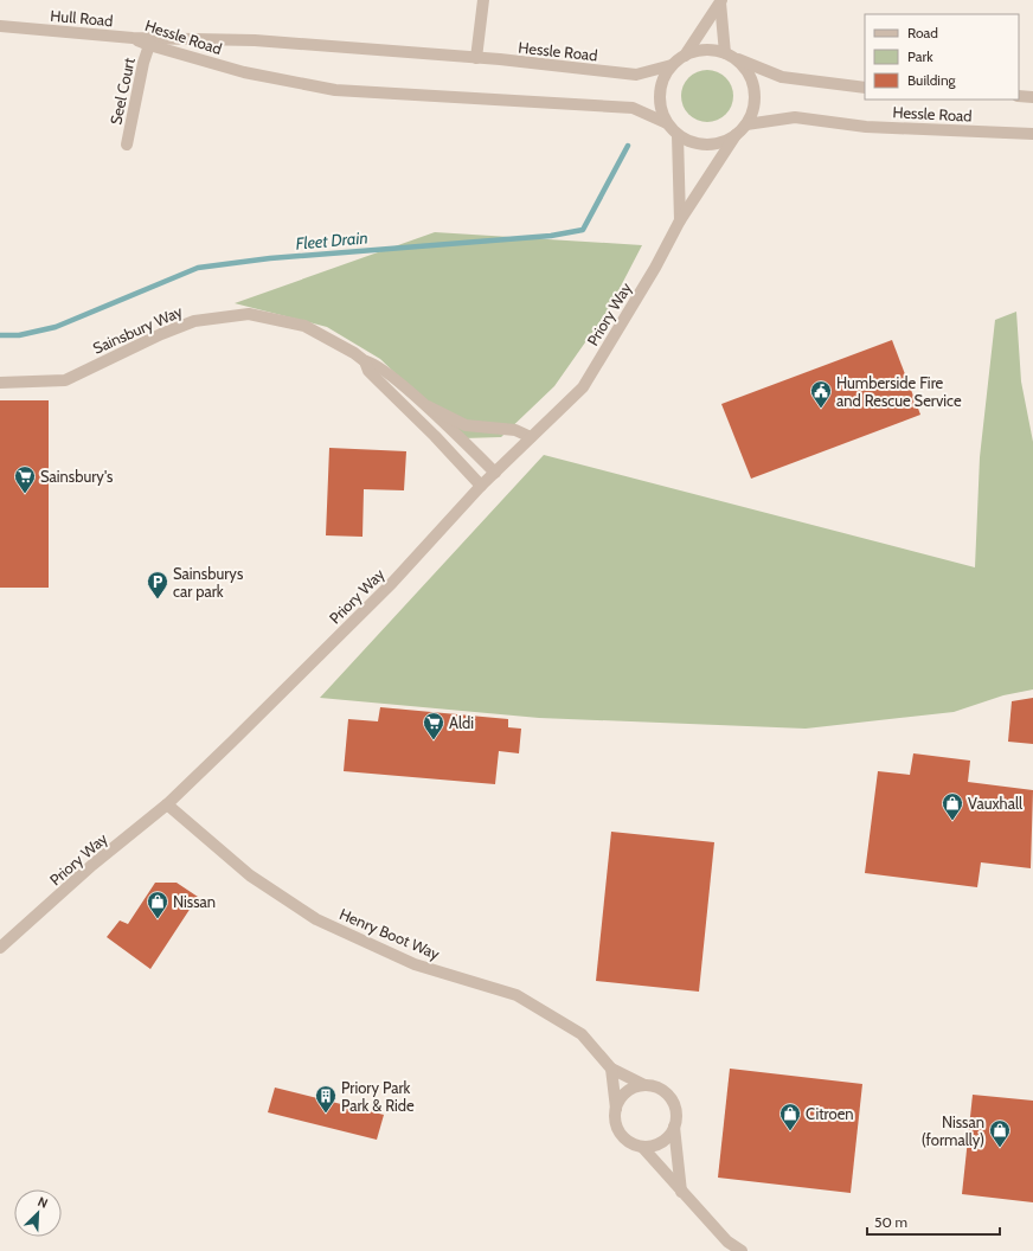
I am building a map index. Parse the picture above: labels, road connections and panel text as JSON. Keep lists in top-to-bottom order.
{
  "streets": {
    "street": [
      "Hull Road",
      "Hessle Road",
      "Seel Court",
      "Priory Way",
      "Sainsbury Way",
      "Henry Boot Way"
    ]
  },
  "crossings": [
    ["Hull Road", "Hessle Road"],
    ["Hessle Road", "Seel Court"],
    ["Hessle Road", "Priory Way"],
    ["Priory Way", "Sainsbury Way"],
    ["Priory Way", "Henry Boot Way"]
  ],
  "water": ["Fleet Drain"],
  "places": {
    "public building": ["Humberside Fire and Rescue Service"],
    "supermarket": ["Sainsbury's", "Aldi"],
    "parking": ["Sainsburys car park"],
    "shop": [
      "Vauxhall",
      "Nissan",
      "Citroen",
      "Nissan (formally)"
    ],
    "building": ["Priory Park Park & Ride"]
  },
  "legend": ["Road", "Park", "Building"],
  "scale_bar": "50 m",
  "north": "top right"
}
